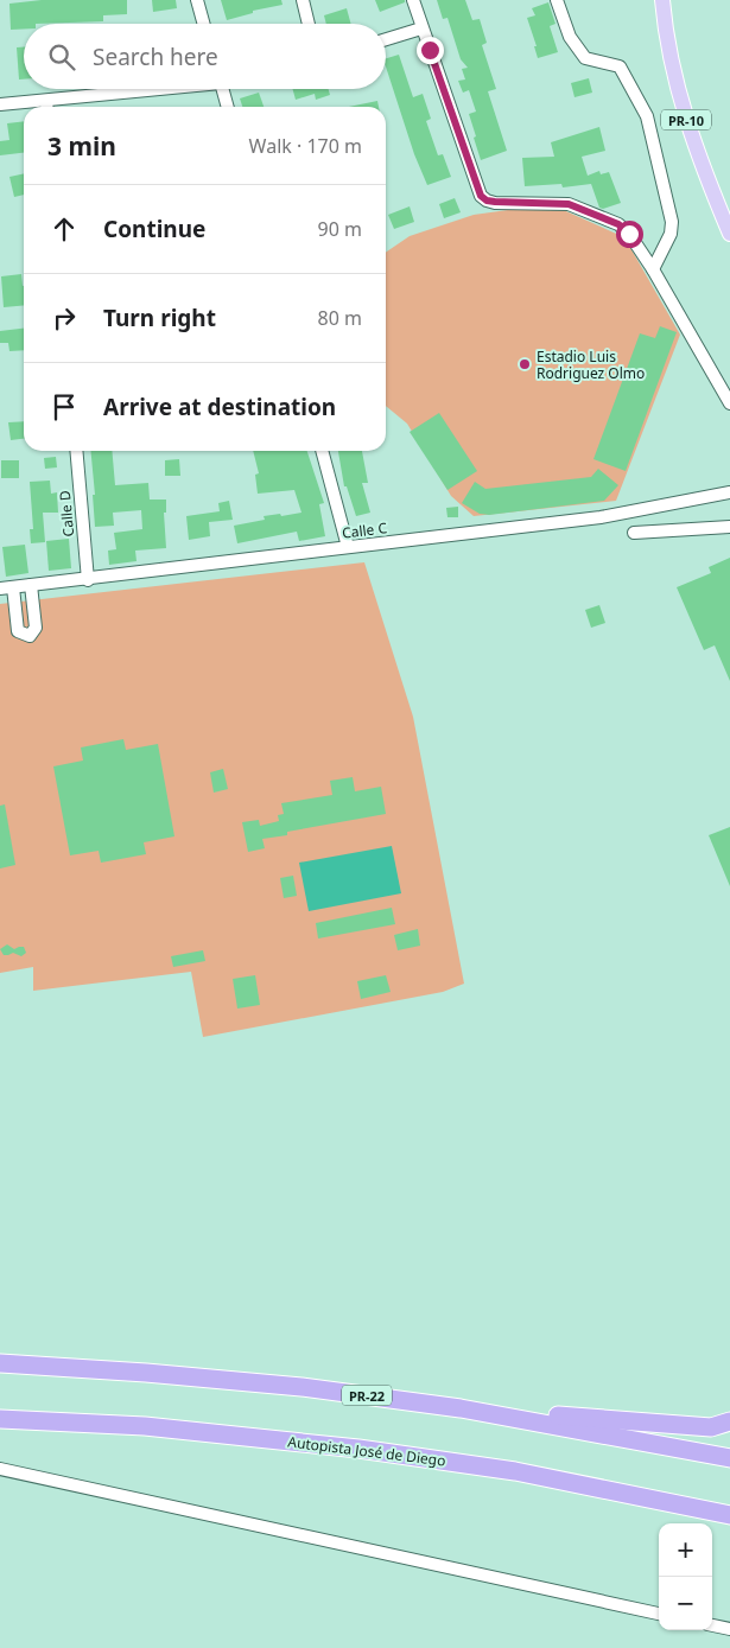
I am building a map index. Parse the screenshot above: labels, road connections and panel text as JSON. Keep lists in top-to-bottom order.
{
  "streets": {
    "highway": ["PR-22", "Autopista José de Diego"],
    "main road": ["PR-10"],
    "street": ["Calle D", "Calle C"]
  },
  "crossings": [
    ["Calle D", "Calle C"]
  ],
  "places": ["Estadio Luis Rodriguez Olmo"],
  "page": {
    "search": "Search here",
    "heading": ["3 min", "Walk · 170 m"],
    "list": [
      ["Continue", "90 m"],
      ["Turn right", "80 m"],
      "Arrive at destination"
    ],
    "map_buttons": ["+", "−"]
  }
}
